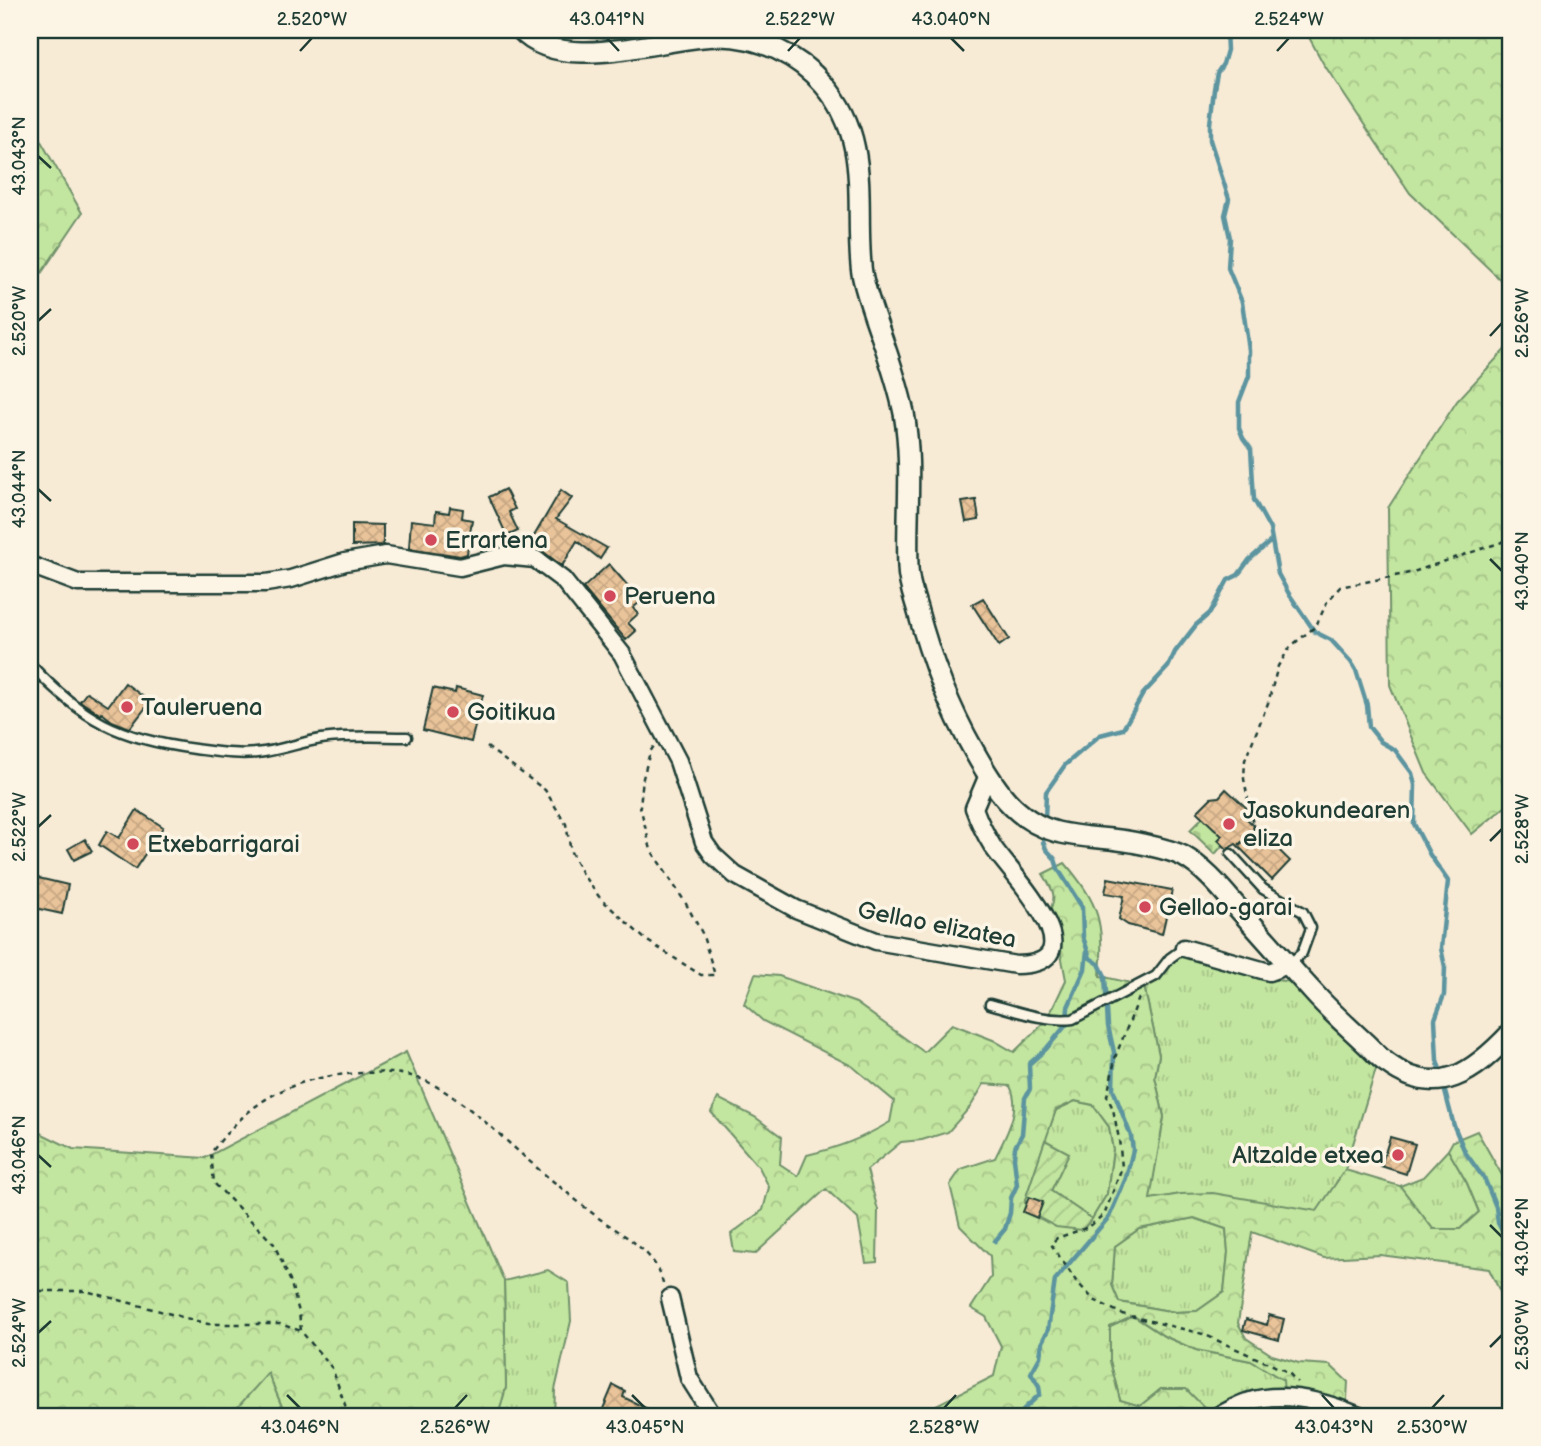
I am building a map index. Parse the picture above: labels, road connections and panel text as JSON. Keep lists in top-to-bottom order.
{
  "streets": {
    "street": ["Gellao elizatea"]
  },
  "places": [
    "Errartena",
    "Peruena",
    "Tauleruena",
    "Goitikua",
    "Jasokundearen eliza",
    "Etxebarrigarai",
    "Gellao-garai",
    "Altzalde etxea"
  ],
  "coordinates": [
    "2.520°W",
    "43.041°N",
    "2.522°W",
    "43.040°N",
    "2.524°W",
    "43.043°N",
    "2.526°W",
    "43.044°N",
    "2.528°W",
    "43.046°N",
    "43.042°N",
    "2.530°W",
    "43.045°N"
  ]
}
